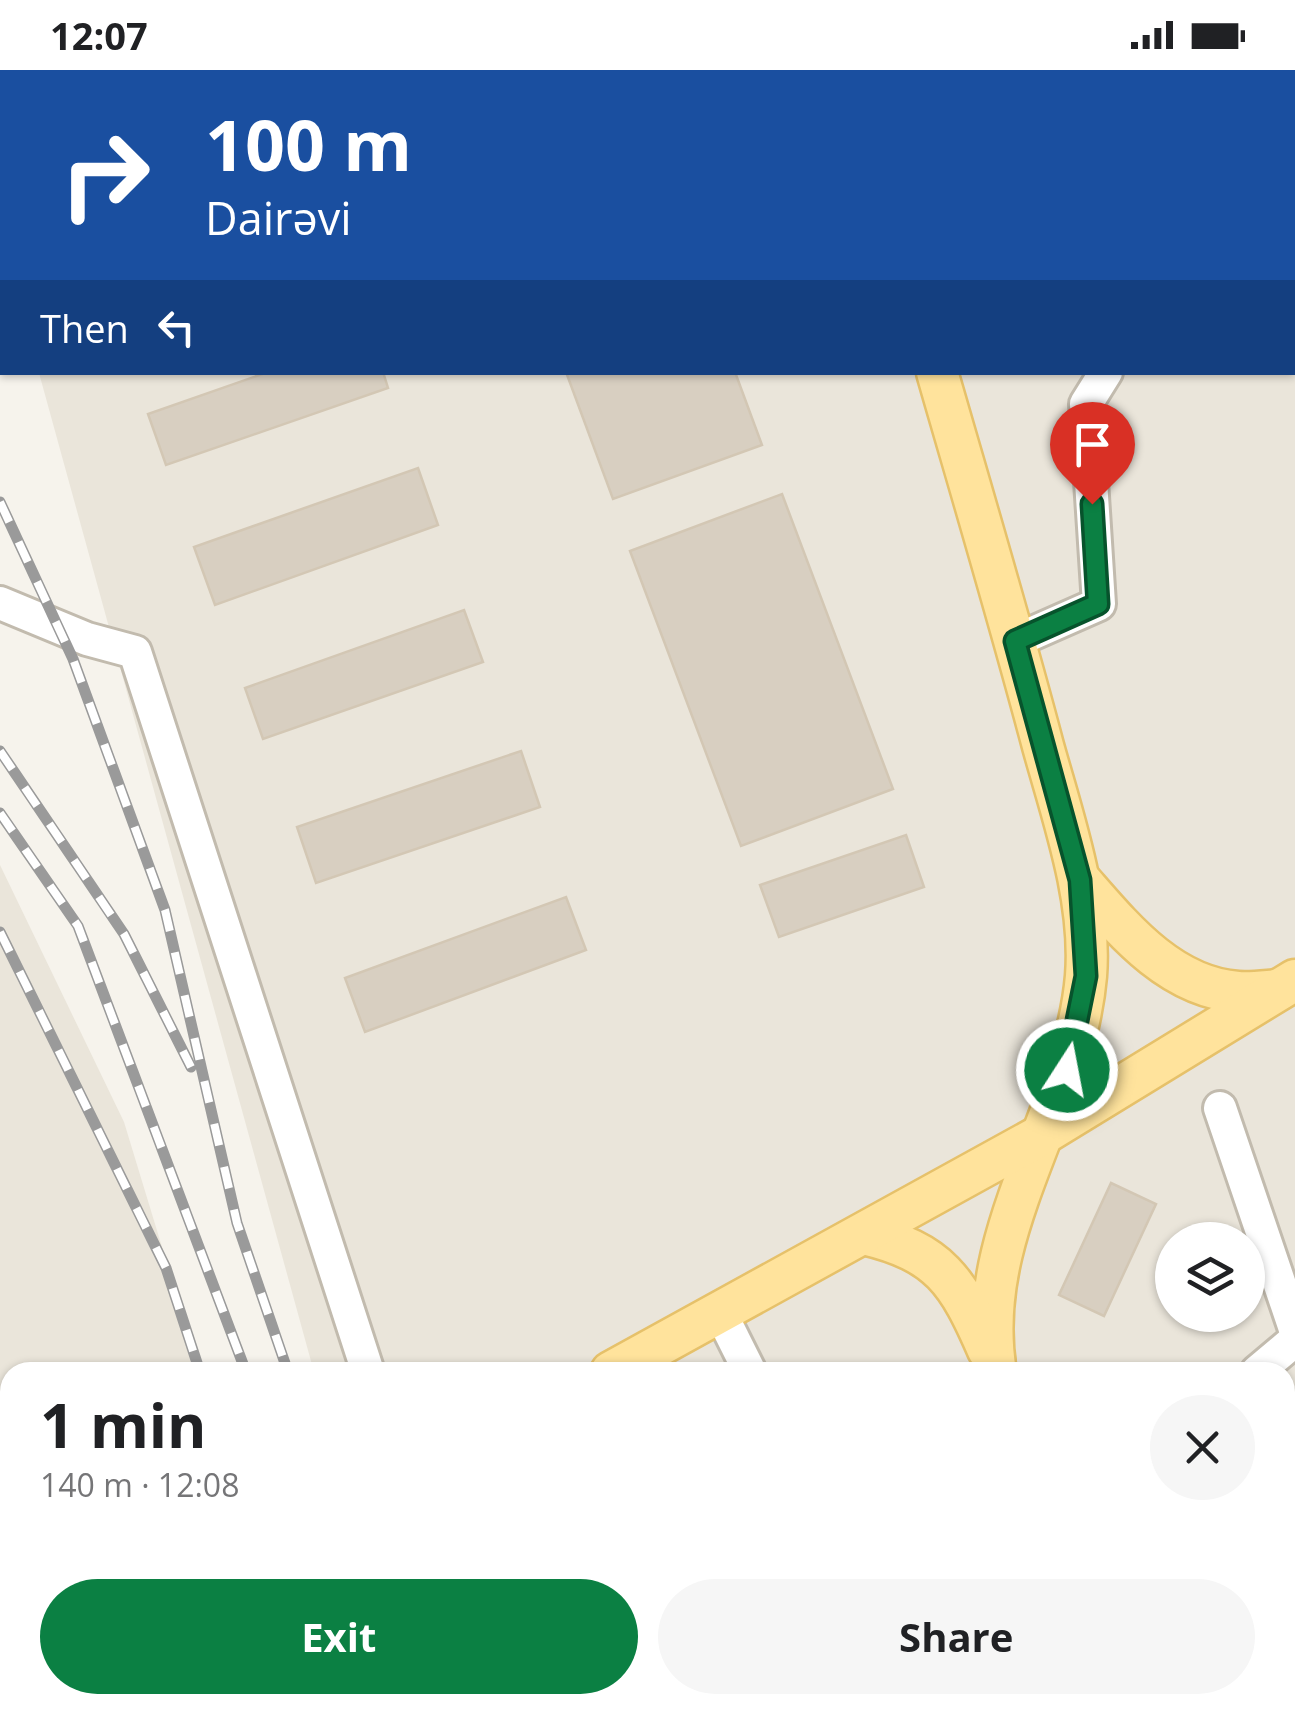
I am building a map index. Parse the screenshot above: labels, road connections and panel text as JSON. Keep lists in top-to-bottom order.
{
  "page": {
    "status": "12:07",
    "turn": ["100 m", "Dairəvi"],
    "then": "Then",
    "heading": ["1 min", "140 m · 12:08"],
    "buttons": ["Exit", "Share"]
  }
}
